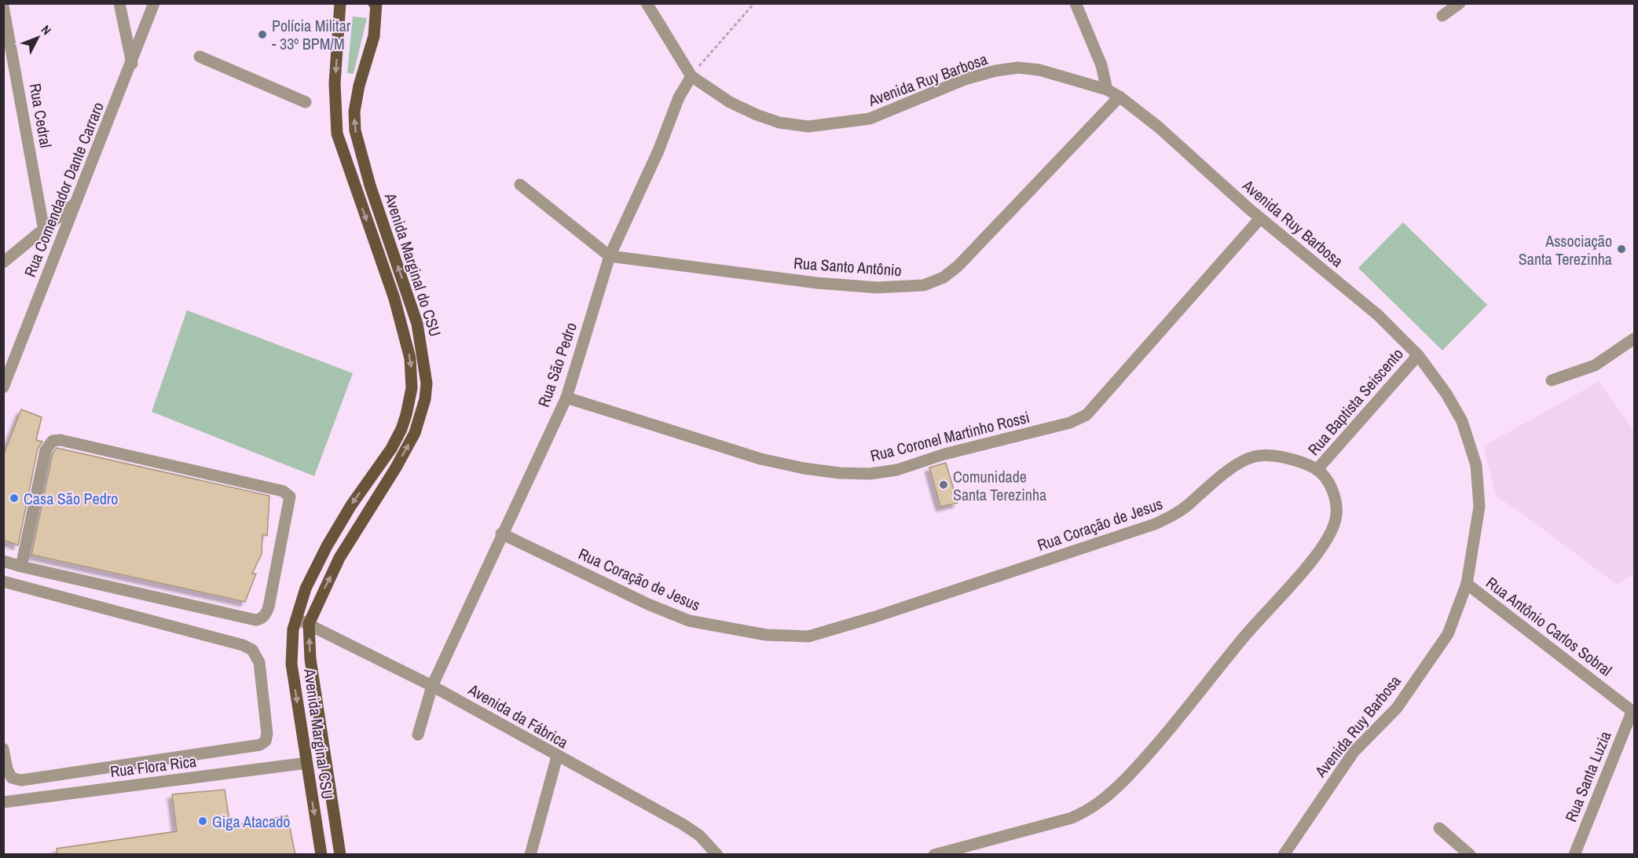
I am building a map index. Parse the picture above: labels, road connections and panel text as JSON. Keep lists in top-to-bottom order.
{
  "streets": {
    "main road": ["Avenida Marginal do CSU", "Avenida Marginal CSU"],
    "street": [
      "Avenida Ruy Barbosa",
      "Rua Cedral",
      "Rua Comendador Dante Carraro",
      "Rua Santo Antônio",
      "Rua São Pedro",
      "Rua Baptista Seiscento",
      "Rua Coronel Martinho Rossi",
      "Rua Coração de Jesus",
      "Rua Antônio Carlos Sobral",
      "Avenida da Fábrica",
      "Rua Flora Rica",
      "Rua Santa Luzia"
    ]
  },
  "crossings": [
    ["Avenida Ruy Barbosa", "Rua Santo Antônio"],
    ["Avenida Ruy Barbosa", "Rua São Pedro"],
    ["Avenida Ruy Barbosa", "Rua Baptista Seiscento"],
    ["Avenida Ruy Barbosa", "Rua Coronel Martinho Rossi"],
    ["Avenida Ruy Barbosa", "Rua Antônio Carlos Sobral"],
    ["Avenida Marginal do CSU", "Avenida da Fábrica"],
    ["Avenida Marginal do CSU", "Avenida Marginal CSU"],
    ["Rua Santo Antônio", "Rua São Pedro"],
    ["Rua São Pedro", "Rua Coronel Martinho Rossi"],
    ["Rua São Pedro", "Rua Coração de Jesus"],
    ["Rua São Pedro", "Avenida da Fábrica"],
    ["Rua Baptista Seiscento", "Rua Coração de Jesus"],
    ["Rua Antônio Carlos Sobral", "Rua Santa Luzia"],
    ["Avenida da Fábrica", "Avenida Marginal CSU"],
    ["Avenida Marginal CSU", "Rua Flora Rica"]
  ],
  "places": [
    "Polícia Militar - 33º BPM/M",
    "Associação Santa Terezinha",
    "Comunidade Santa Terezinha",
    "Casa São Pedro",
    "Giga Atacado"
  ],
  "north": "top right"
}
